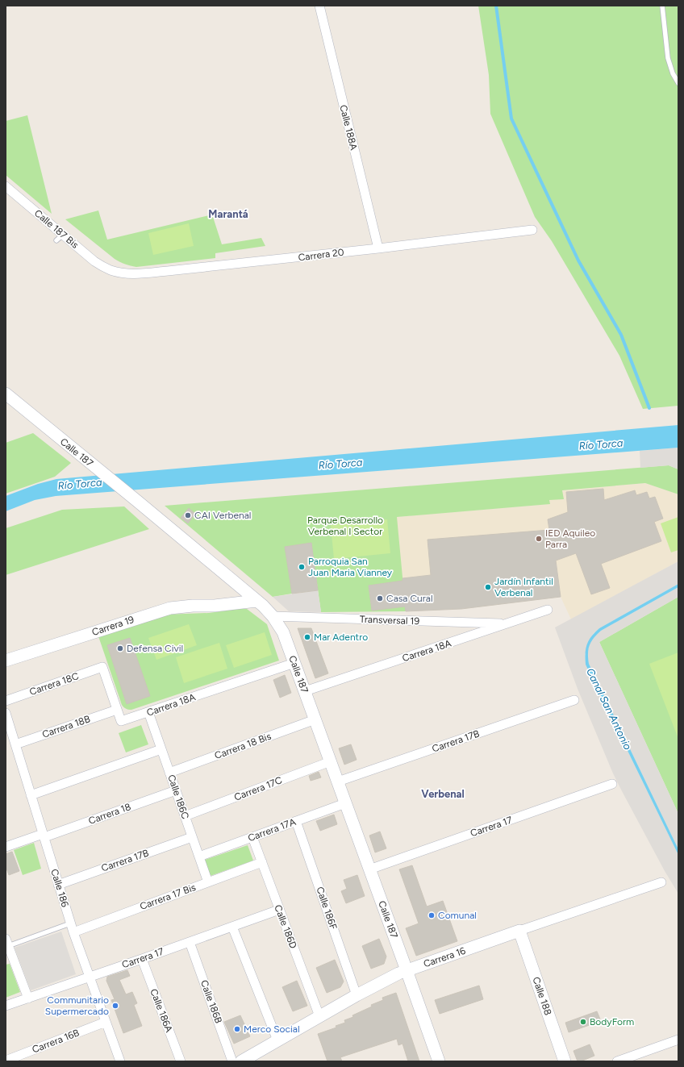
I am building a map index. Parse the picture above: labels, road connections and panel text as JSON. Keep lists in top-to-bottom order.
{
  "streets": {
    "street": [
      "Calle 188A",
      "Calle 187 Bis",
      "Carrera 20",
      "Calle 187",
      "Transversal 19",
      "Carrera 19",
      "Carrera 18A",
      "Carrera 18C",
      "Carrera 18B",
      "Carrera 17B",
      "Carrera 18 Bis",
      "Carrera 17C",
      "Calle 186C",
      "Carrera 18",
      "Carrera 17",
      "Carrera 17A",
      "Calle 186",
      "Carrera 17 Bis",
      "Calle 186F",
      "Calle 186D",
      "Carrera 16",
      "Calle 188",
      "Calle 186B",
      "Calle 186A",
      "Carrera 16B"
    ]
  },
  "crossings": [
    ["Calle 188A", "Carrera 20"],
    ["Calle 187 Bis", "Carrera 20"],
    ["Calle 187", "Transversal 19"],
    ["Calle 187", "Carrera 19"],
    ["Calle 187", "Carrera 18A"],
    ["Calle 187", "Carrera 17B"],
    ["Calle 187", "Carrera 18 Bis"],
    ["Calle 187", "Carrera 17C"],
    ["Calle 187", "Carrera 17"],
    ["Calle 187", "Carrera 17A"],
    ["Calle 187", "Carrera 16"],
    ["Transversal 19", "Carrera 18A"],
    ["Carrera 18A", "Carrera 18C"],
    ["Carrera 18A", "Carrera 18B"],
    ["Carrera 18A", "Calle 186C"],
    ["Carrera 18C", "Carrera 18B"],
    ["Carrera 18B", "Calle 186"],
    ["Carrera 17B", "Calle 186C"],
    ["Carrera 17B", "Calle 186"],
    ["Carrera 18 Bis", "Calle 186C"],
    ["Carrera 17C", "Calle 186C"],
    ["Calle 186C", "Carrera 18"],
    ["Calle 186C", "Carrera 17A"],
    ["Calle 186C", "Carrera 17 Bis"],
    ["Carrera 18", "Calle 186"],
    ["Carrera 17", "Calle 186"],
    ["Carrera 17", "Calle 186D"],
    ["Carrera 17", "Calle 186B"],
    ["Carrera 17", "Calle 186A"],
    ["Carrera 17A", "Calle 186F"],
    ["Carrera 17A", "Calle 186D"],
    ["Calle 186", "Carrera 17 Bis"],
    ["Calle 186", "Carrera 16B"],
    ["Carrera 17 Bis", "Calle 186D"],
    ["Calle 186F", "Carrera 16"],
    ["Calle 186D", "Carrera 16"],
    ["Carrera 16", "Calle 188"]
  ],
  "districts": ["Marantá", "Verbenal"],
  "water": ["Río Torca", "Canal San Antonio"],
  "parks": ["Parque Desarrollo Verbenal I Sector"],
  "places": [
    "CAI Verbenal",
    "IED Aquileo Parra",
    "Parroquia San Juan Maria Vianney",
    "Jardín Infantil Verbenal",
    "Casa Cural",
    "Mar Adentro",
    "Defensa Civil",
    "Comunal",
    "Communitario Supermercado",
    "BodyForm",
    "Merco Social"
  ]
}
